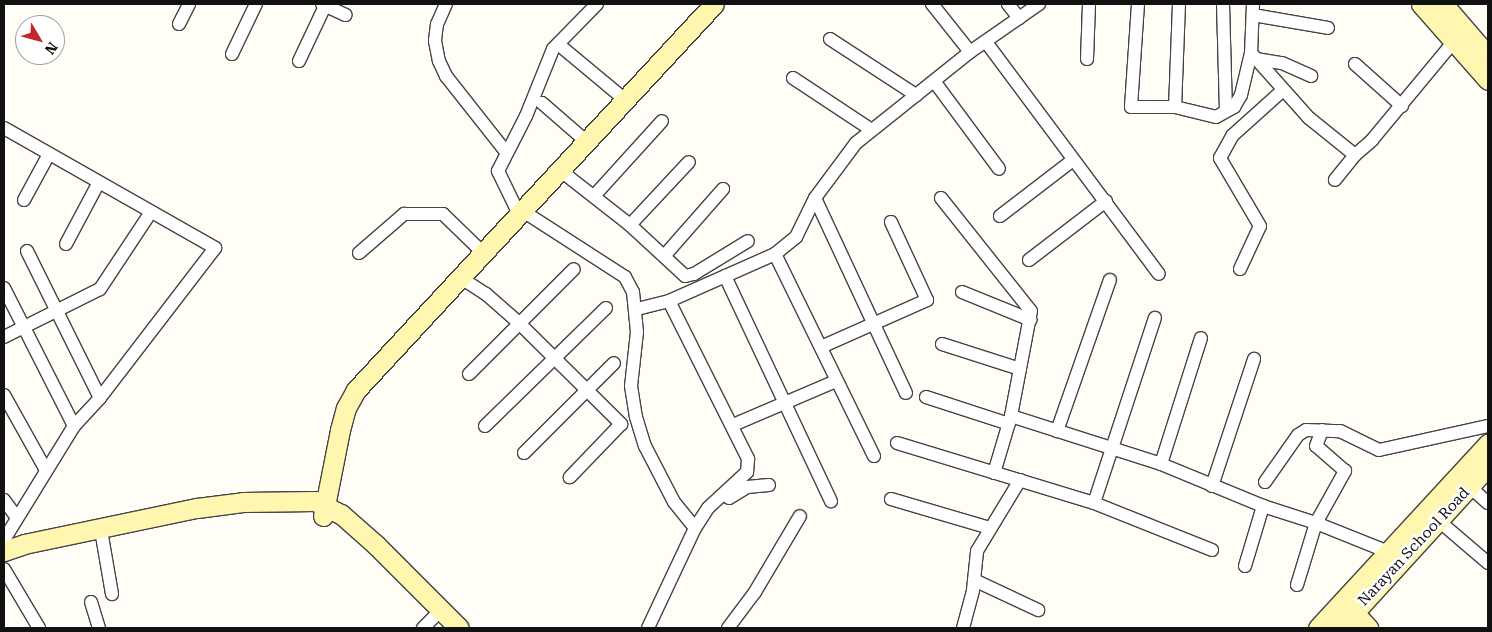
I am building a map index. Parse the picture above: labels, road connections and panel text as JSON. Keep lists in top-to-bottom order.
{
  "streets": {
    "street": ["Narayan School Road"]
  },
  "north": "bottom right"
}
